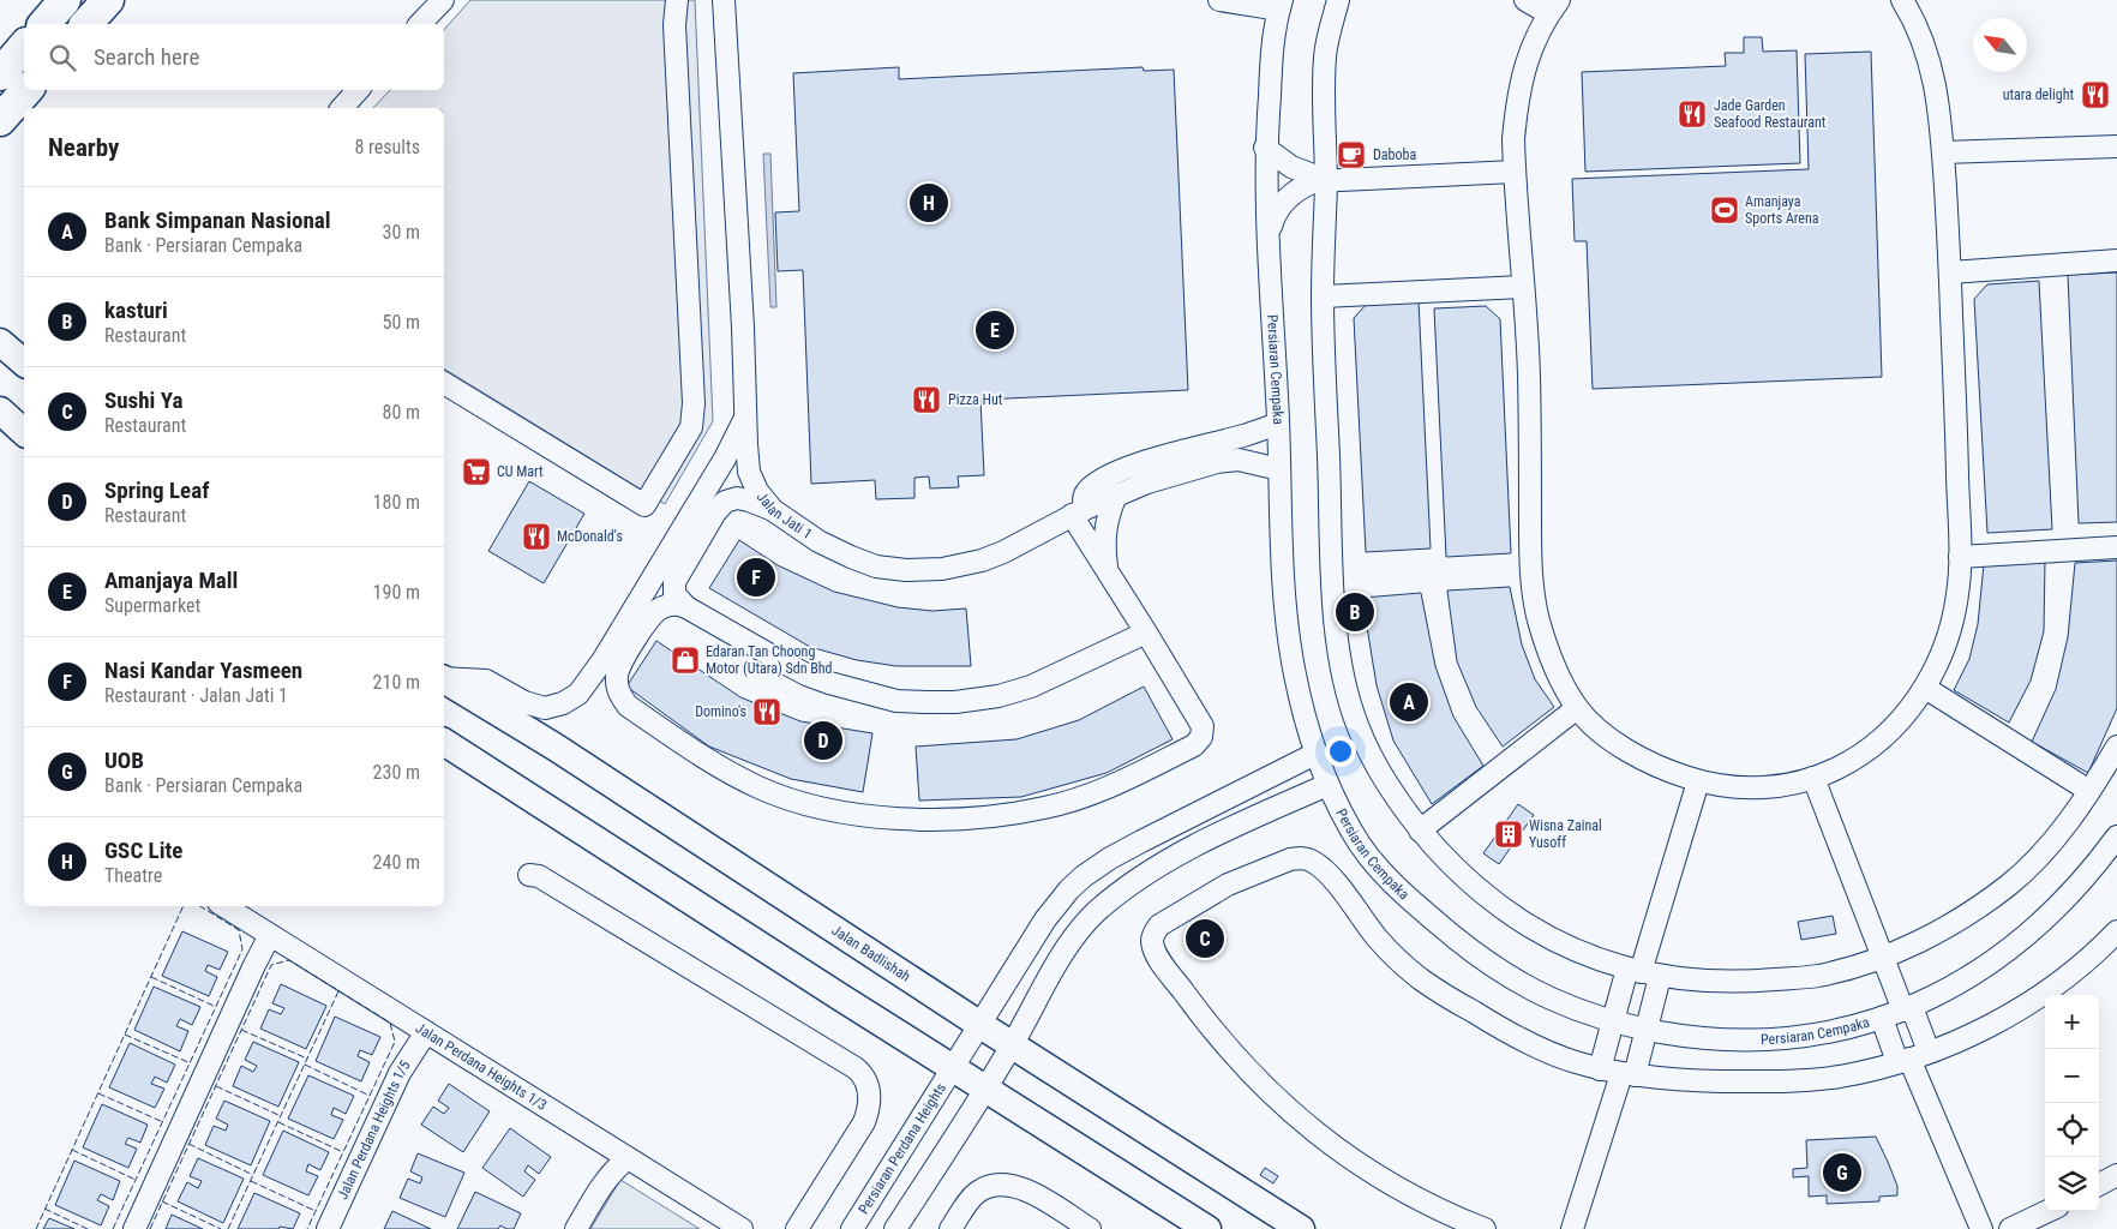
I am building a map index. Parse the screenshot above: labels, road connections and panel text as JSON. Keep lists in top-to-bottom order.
{
  "streets": {
    "main road": ["Jalan Badlishah"],
    "street": [
      "Persiaran Cempaka",
      "Jalan Jati 1",
      "Jalan Perdana Heights 1/3",
      "Jalan Perdana Heights 1/5",
      "Persiaran Perdana Heights"
    ]
  },
  "crossings": [
    ["Persiaran Cempaka", "Jalan Jati 1"],
    ["Persiaran Cempaka", "Persiaran Perdana Heights"],
    ["Jalan Badlishah", "Persiaran Perdana Heights"],
    ["Jalan Perdana Heights 1/3", "Jalan Perdana Heights 1/5"]
  ],
  "places": {
    "restaurant": [
      "utara delight",
      "Jade Garden Seafood Restaurant",
      "Pizza Hut",
      "McDonald's",
      "Domino's"
    ],
    "cafe": ["Daboba"],
    "sports": ["Amanjaya Sports Arena"],
    "supermarket": ["CU Mart"],
    "shop": ["Edaran Tan Choong Motor (Utara) Sdn Bhd"],
    "building": ["Wisna Zainal Yusoff"]
  },
  "north": "top left",
  "page": {
    "search": "Search here",
    "heading": ["Nearby", "8 results"],
    "pins": [
      "H",
      "E",
      "F",
      "B",
      "A",
      "D",
      "C",
      "G"
    ],
    "list": [
      {
        "mark": "A",
        "name": "Bank Simpanan Nasional",
        "note": "Bank · Persiaran Cempaka",
        "value": "30 m"
      },
      {
        "mark": "B",
        "name": "kasturi",
        "note": "Restaurant",
        "value": "50 m"
      },
      {
        "mark": "C",
        "name": "Sushi Ya",
        "note": "Restaurant",
        "value": "80 m"
      },
      {
        "mark": "D",
        "name": "Spring Leaf",
        "note": "Restaurant",
        "value": "180 m"
      },
      {
        "mark": "E",
        "name": "Amanjaya Mall",
        "note": "Supermarket",
        "value": "190 m"
      },
      {
        "mark": "F",
        "name": "Nasi Kandar Yasmeen",
        "note": "Restaurant · Jalan Jati 1",
        "value": "210 m"
      },
      {
        "mark": "G",
        "name": "UOB",
        "note": "Bank · Persiaran Cempaka",
        "value": "230 m"
      },
      {
        "mark": "H",
        "name": "GSC Lite",
        "note": "Theatre",
        "value": "240 m"
      }
    ],
    "map_buttons": ["+", "−"]
  }
}
